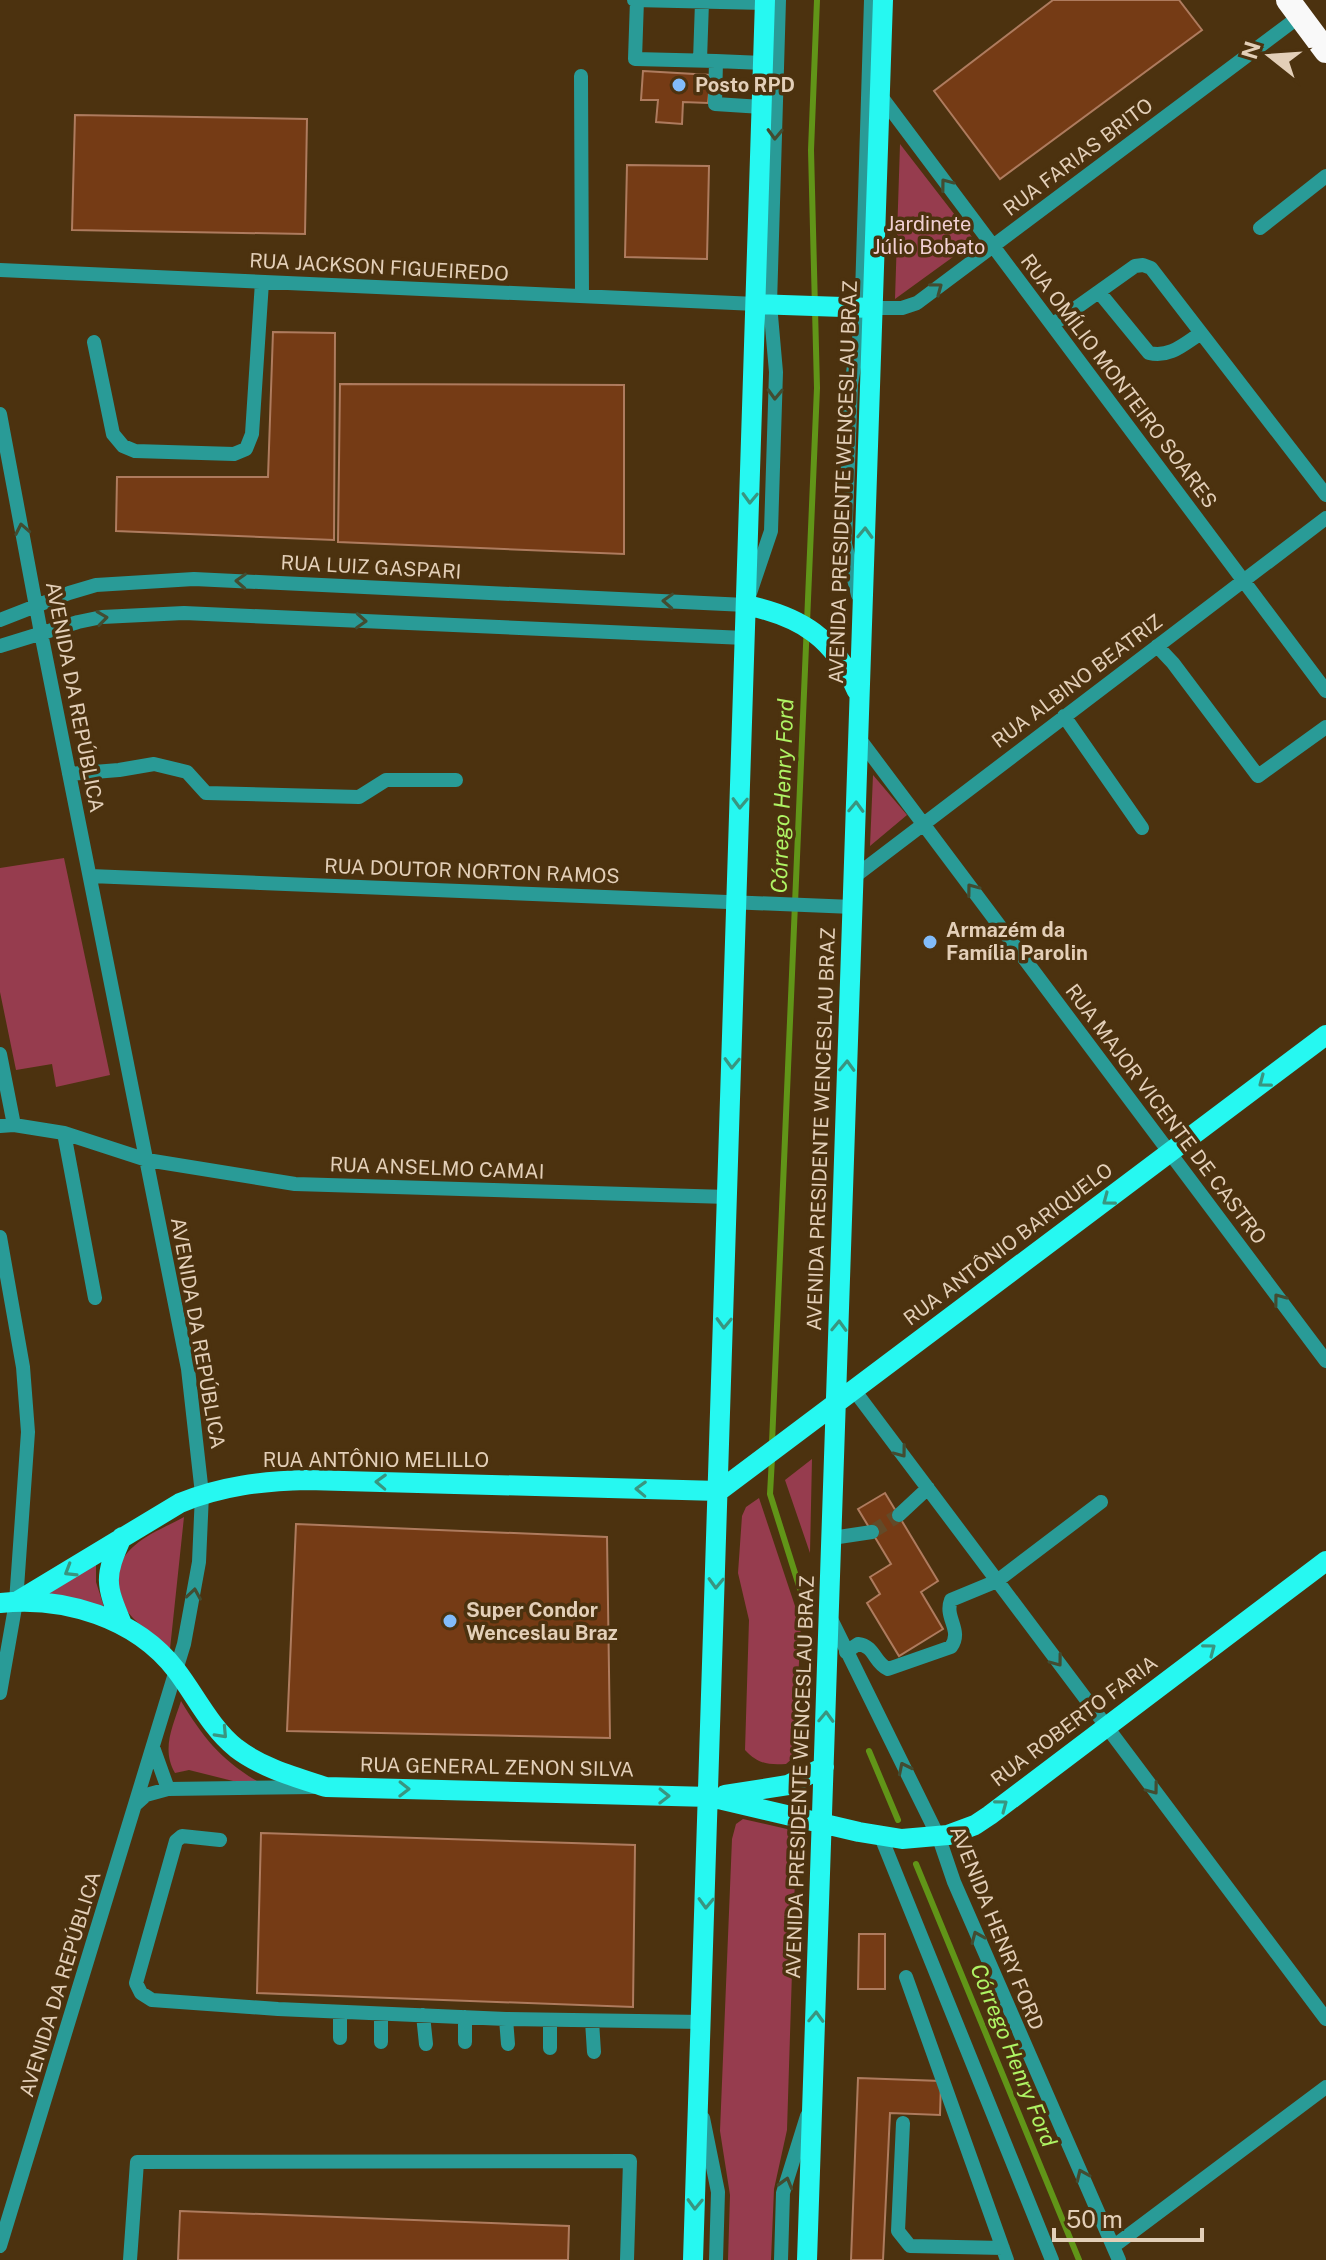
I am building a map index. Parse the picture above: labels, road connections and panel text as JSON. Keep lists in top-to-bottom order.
{
  "streets": {
    "main road": [
      "AVENIDA PRESIDENTE WENCESLAU BRAZ",
      "RUA ANTÔNIO BARIQUELO",
      "RUA ANTÔNIO MELILLO",
      "RUA ROBERTO FARIA",
      "RUA GENERAL ZENON SILVA"
    ],
    "street": [
      "RUA FARIAS BRITO",
      "RUA JACKSON FIGUEIREDO",
      "RUA OMÍLIO MONTEIRO SOARES",
      "RUA LUIZ GASPARI",
      "RUA ALBINO BEATRIZ",
      "AVENIDA DA REPÚBLICA",
      "RUA DOUTOR NORTON RAMOS",
      "RUA MAJOR VICENTE DE CASTRO",
      "RUA ANSELMO CAMAI",
      "AVENIDA HENRY FORD"
    ]
  },
  "crossings": [
    ["RUA FARIAS BRITO", "RUA OMÍLIO MONTEIRO SOARES"],
    ["RUA FARIAS BRITO", "AVENIDA PRESIDENTE WENCESLAU BRAZ"],
    ["RUA OMÍLIO MONTEIRO SOARES", "AVENIDA PRESIDENTE WENCESLAU BRAZ"],
    ["RUA OMÍLIO MONTEIRO SOARES", "RUA ALBINO BEATRIZ"],
    ["AVENIDA PRESIDENTE WENCESLAU BRAZ", "RUA ALBINO BEATRIZ"],
    ["AVENIDA PRESIDENTE WENCESLAU BRAZ", "RUA DOUTOR NORTON RAMOS"],
    ["AVENIDA PRESIDENTE WENCESLAU BRAZ", "RUA MAJOR VICENTE DE CASTRO"],
    ["AVENIDA PRESIDENTE WENCESLAU BRAZ", "RUA ANTÔNIO BARIQUELO"],
    ["AVENIDA PRESIDENTE WENCESLAU BRAZ", "RUA ROBERTO FARIA"],
    ["AVENIDA PRESIDENTE WENCESLAU BRAZ", "RUA GENERAL ZENON SILVA"],
    ["AVENIDA PRESIDENTE WENCESLAU BRAZ", "AVENIDA HENRY FORD"],
    ["RUA LUIZ GASPARI", "AVENIDA DA REPÚBLICA"],
    ["RUA ALBINO BEATRIZ", "RUA MAJOR VICENTE DE CASTRO"],
    ["AVENIDA DA REPÚBLICA", "RUA DOUTOR NORTON RAMOS"],
    ["AVENIDA DA REPÚBLICA", "RUA ANSELMO CAMAI"],
    ["AVENIDA DA REPÚBLICA", "RUA ANTÔNIO MELILLO"],
    ["AVENIDA DA REPÚBLICA", "RUA GENERAL ZENON SILVA"],
    ["RUA MAJOR VICENTE DE CASTRO", "RUA ANTÔNIO BARIQUELO"],
    ["RUA ANTÔNIO BARIQUELO", "RUA ANTÔNIO MELILLO"],
    ["RUA ROBERTO FARIA", "RUA GENERAL ZENON SILVA"],
    ["RUA ROBERTO FARIA", "AVENIDA HENRY FORD"]
  ],
  "one_way": [
    "RUA MAJOR VICENTE DE CASTRO",
    "RUA ANTÔNIO BARIQUELO",
    "RUA ANTÔNIO MELILLO",
    "RUA ROBERTO FARIA",
    "RUA GENERAL ZENON SILVA"
  ],
  "water": ["Córrego Henry Ford"],
  "parks": ["Jardinete Júlio Bobato"],
  "places": ["Posto RPD", "Armazém da Família Parolin", "Super Condor Wenceslau Braz"],
  "scale_bar": "50 m",
  "north": "left"
}
